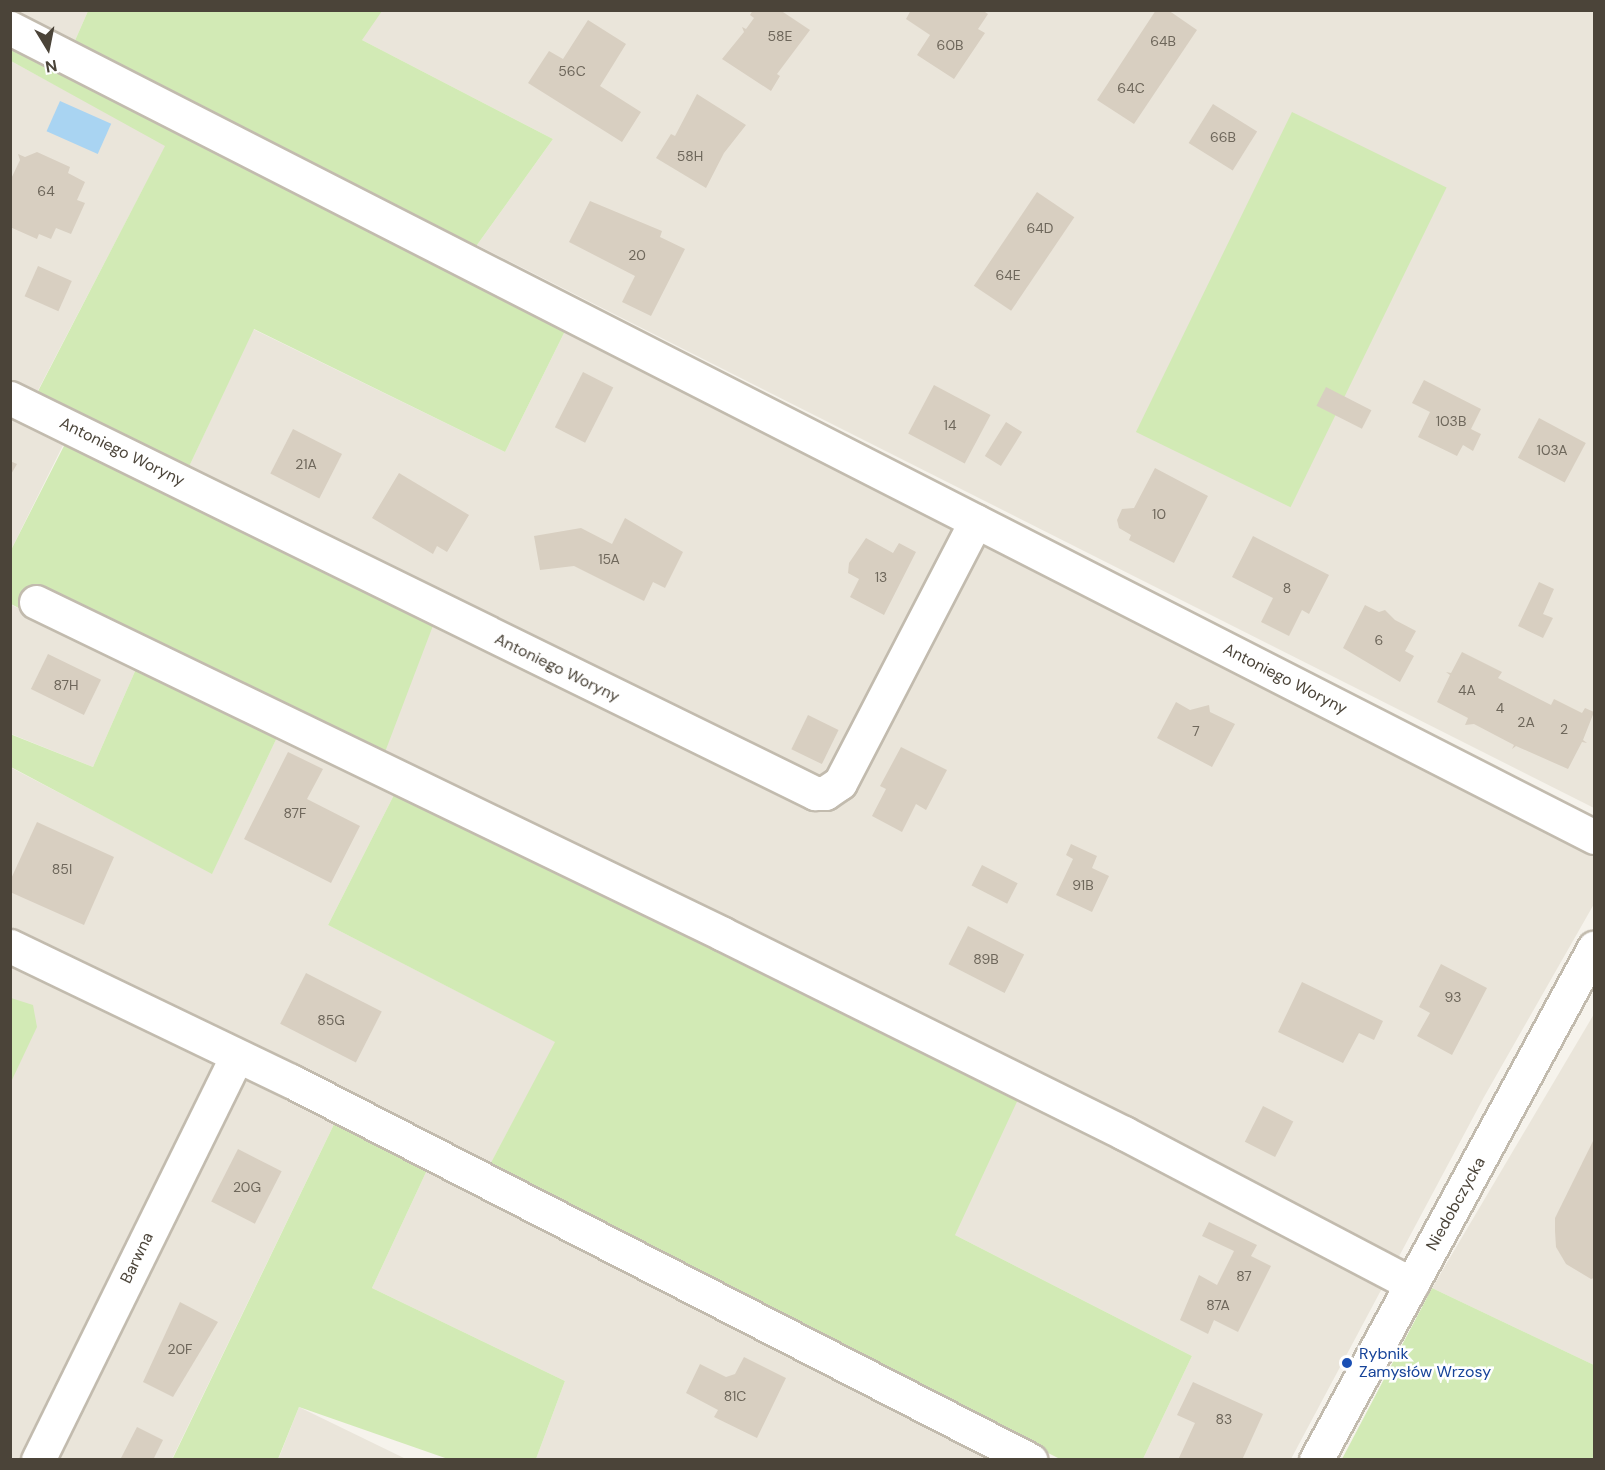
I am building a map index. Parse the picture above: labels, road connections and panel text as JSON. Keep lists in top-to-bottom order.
{
  "streets": {
    "street": ["Antoniego Woryny", "Niedobczycka", "Barwna"]
  },
  "places": ["Rybnik Zamysłów Wrzosy"],
  "house_numbers": [
    "58E",
    "64B",
    "60B",
    "56C",
    "64C",
    "66B",
    "58H",
    "64",
    "64D",
    "20",
    "64E",
    "103B",
    "14",
    "103A",
    "21A",
    "10",
    "15A",
    "13",
    "8",
    "6",
    "87H",
    "4A",
    "4",
    "2A",
    "2",
    "7",
    "87F",
    "85I",
    "91B",
    "89B",
    "93",
    "85G",
    "20G",
    "87",
    "87A",
    "20F",
    "81C",
    "83"
  ],
  "north": "bottom"
}
